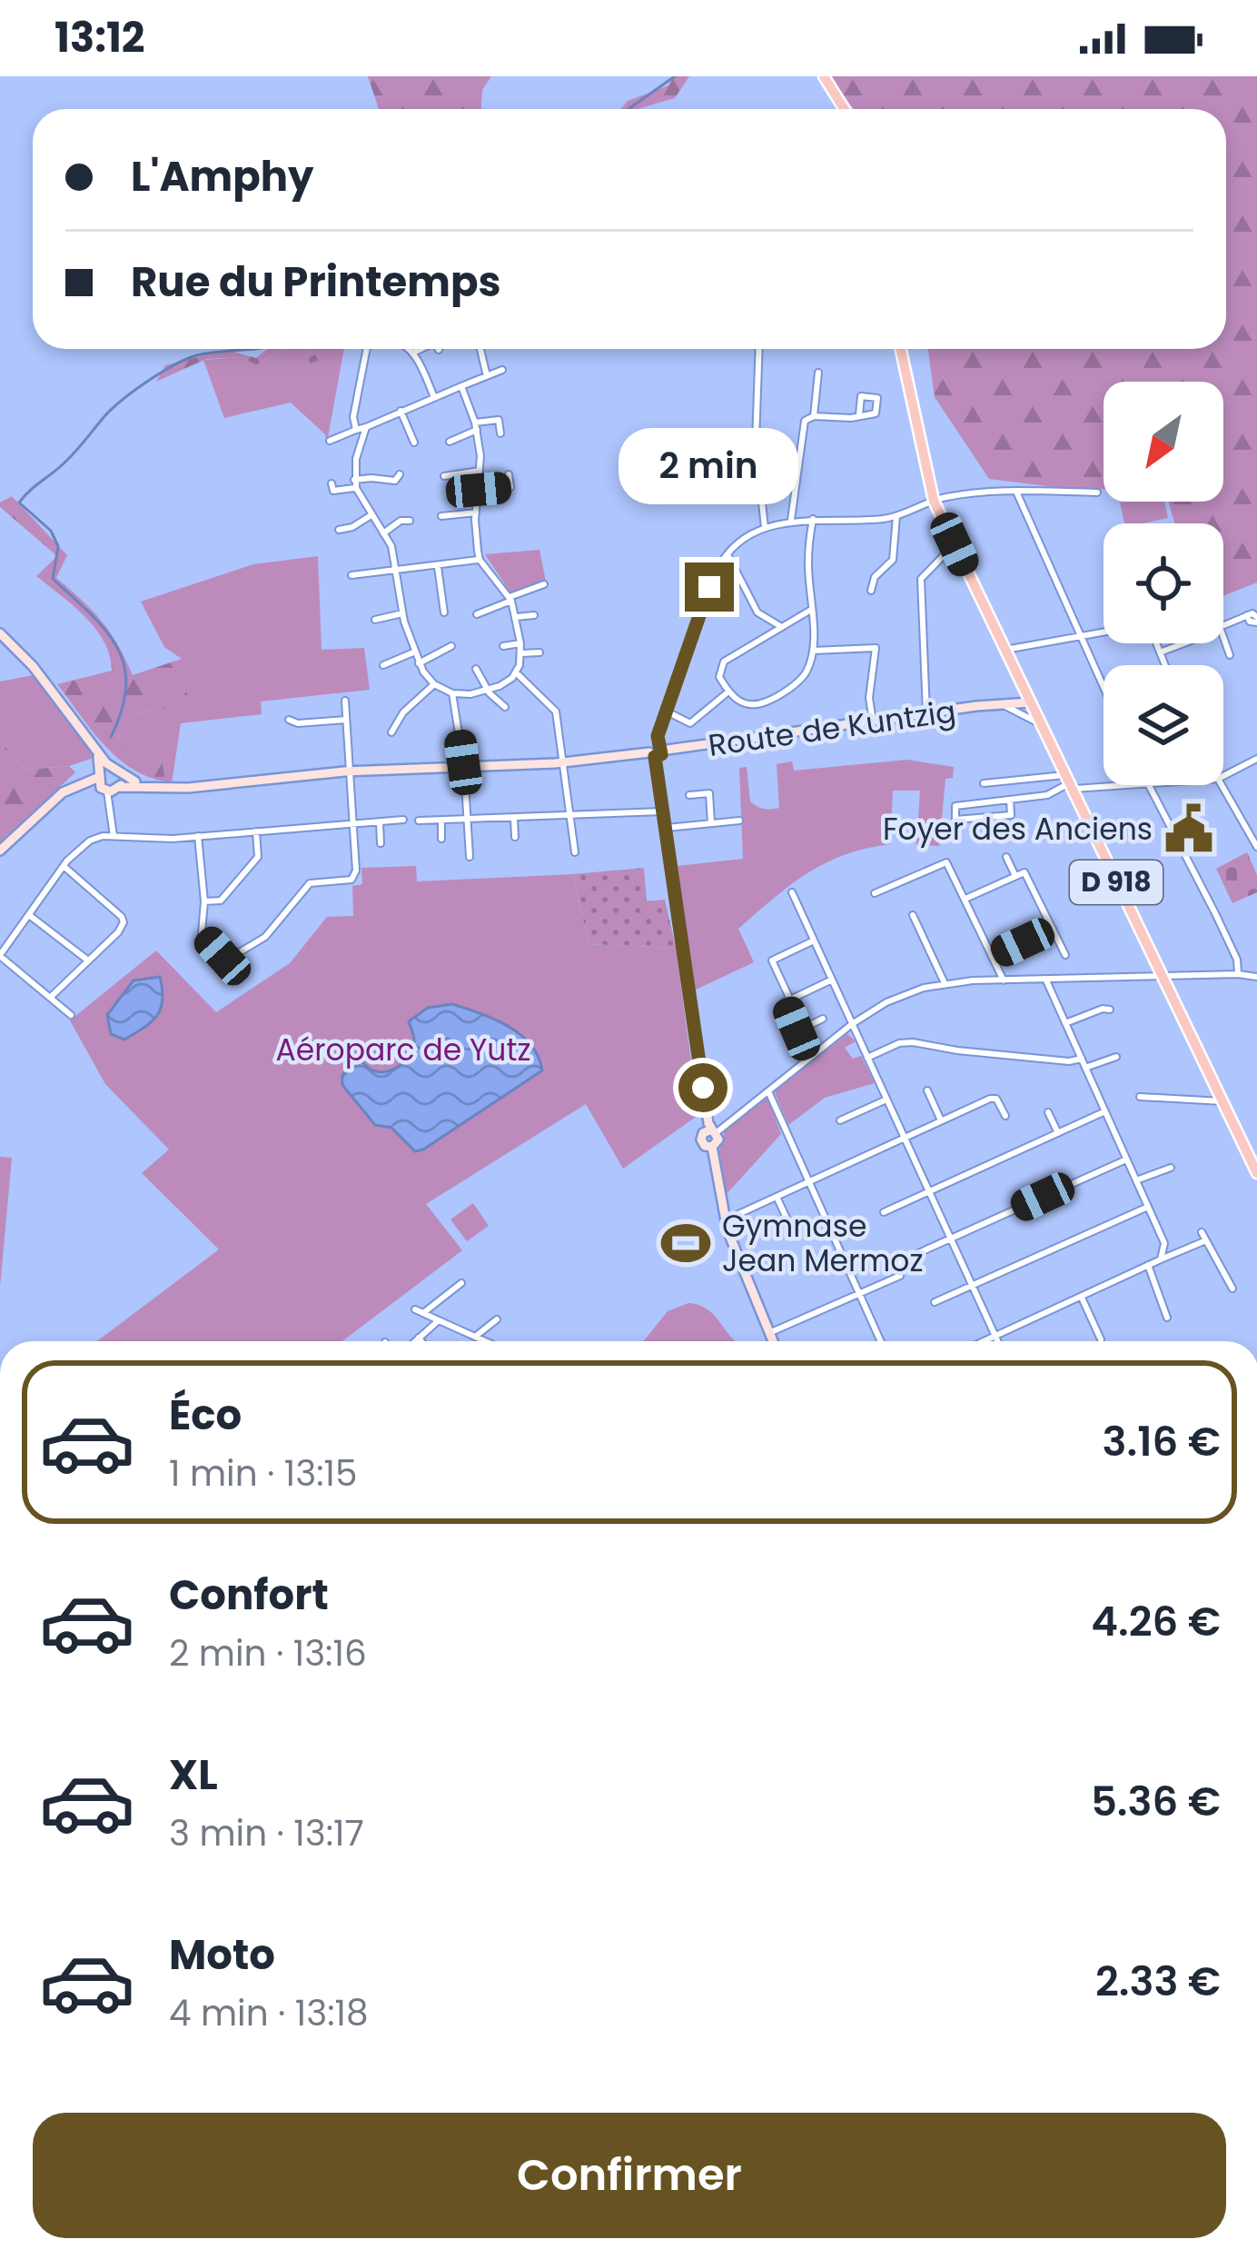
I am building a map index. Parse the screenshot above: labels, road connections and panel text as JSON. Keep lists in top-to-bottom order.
{
  "streets": {
    "main road": ["D 918"],
    "street": ["Route de Kuntzig"]
  },
  "crossings": [
    ["Route de Kuntzig", "D 918"]
  ],
  "parks": ["Aéroparc de Yutz"],
  "places": {
    "public building": ["Foyer des Anciens"],
    "sports": ["Gymnase Jean Mermoz"]
  },
  "north": "bottom left",
  "page": {
    "status": "13:12",
    "banner": ["L'Amphy", "Rue du Printemps"],
    "bubble": "2 min",
    "list": [
      {
        "name": "Éco",
        "note": "1 min · 13:15",
        "value": "3.16 €"
      },
      {
        "name": "Confort",
        "note": "2 min · 13:16",
        "value": "4.26 €"
      },
      {
        "name": "XL",
        "note": "3 min · 13:17",
        "value": "5.36 €"
      },
      {
        "name": "Moto",
        "note": "4 min · 13:18",
        "value": "2.33 €"
      }
    ],
    "buttons": "Confirmer"
  }
}
